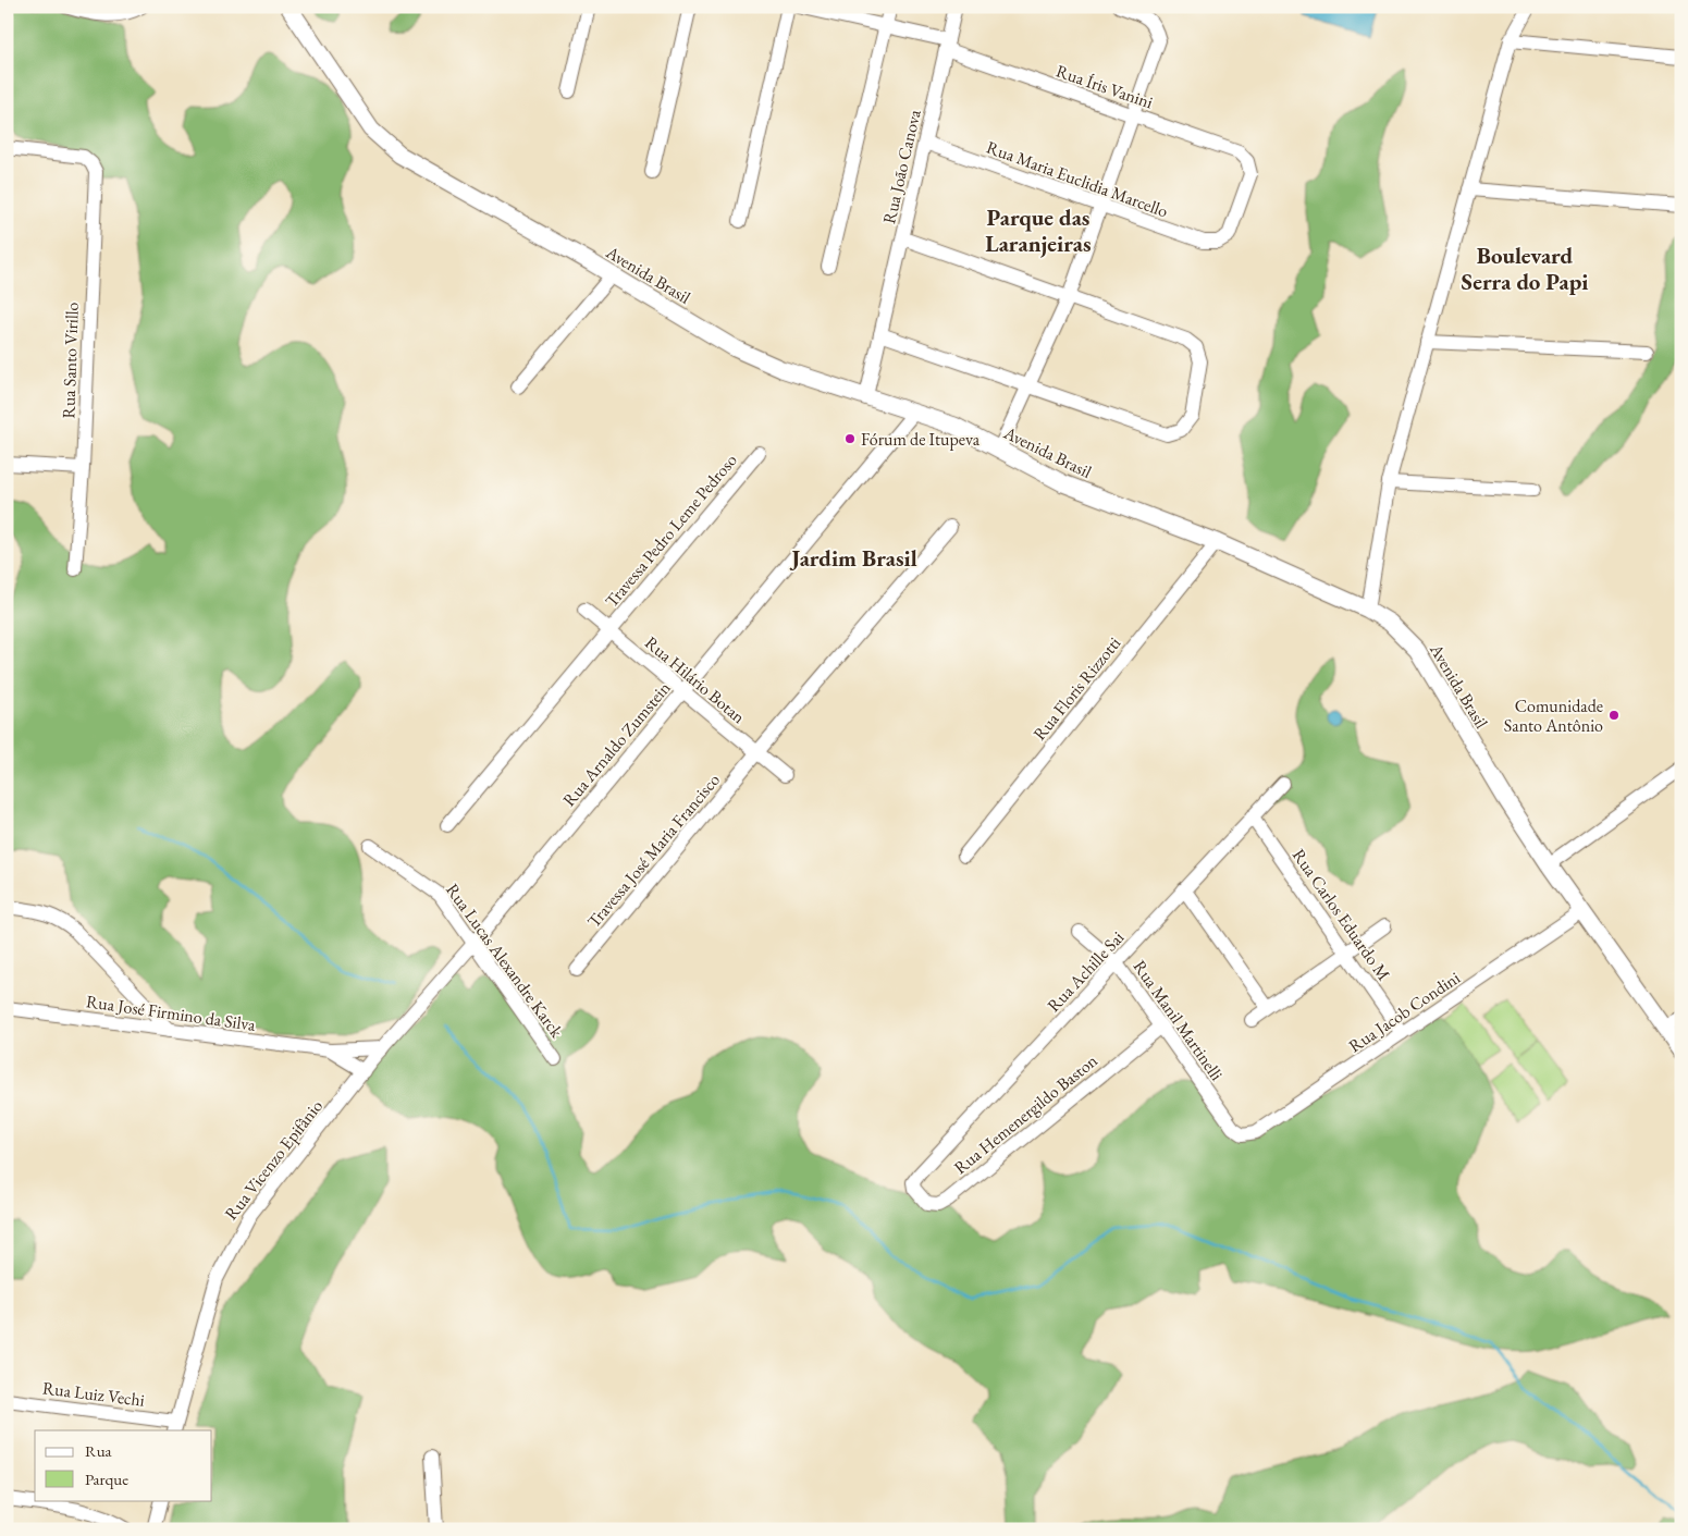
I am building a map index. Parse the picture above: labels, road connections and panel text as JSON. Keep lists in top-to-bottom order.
{
  "streets": {
    "main road": ["Avenida Brasil"],
    "street": [
      "Rua Íris Vanini",
      "Rua João Canova",
      "Rua Maria Euclidia Marcello",
      "Rua Santo Virillo",
      "Travessa Pedro Leme Pedroso",
      "Rua Hilário Botan",
      "Rua Floris Rizzotti",
      "Rua Arnaldo Zumstein",
      "Travessa José Maria Francisco",
      "Rua Carlos Eduardo M",
      "Rua Lucas Alexandre Karck",
      "Rua Achille Sai",
      "Rua Jacob Condini",
      "Rua José Firmino da Silva",
      "Rua Manil Martinelli",
      "Rua Hemenergildo Baston",
      "Rua Vicenzo Epifânio",
      "Rua Luiz Vechi"
    ]
  },
  "crossings": [
    ["Rua Íris Vanini", "Rua João Canova"],
    ["Rua Íris Vanini", "Rua Maria Euclidia Marcello"],
    ["Rua João Canova", "Rua Maria Euclidia Marcello"],
    ["Rua João Canova", "Avenida Brasil"],
    ["Avenida Brasil", "Rua Floris Rizzotti"],
    ["Avenida Brasil", "Rua Arnaldo Zumstein"],
    ["Avenida Brasil", "Rua Jacob Condini"],
    ["Travessa Pedro Leme Pedroso", "Rua Hilário Botan"],
    ["Rua Hilário Botan", "Rua Arnaldo Zumstein"],
    ["Rua Hilário Botan", "Travessa José Maria Francisco"],
    ["Rua Arnaldo Zumstein", "Rua Lucas Alexandre Karck"],
    ["Rua Arnaldo Zumstein", "Rua José Firmino da Silva"],
    ["Rua Arnaldo Zumstein", "Rua Vicenzo Epifânio"],
    ["Rua Carlos Eduardo M", "Rua Achille Sai"],
    ["Rua Carlos Eduardo M", "Rua Jacob Condini"],
    ["Rua Achille Sai", "Rua Manil Martinelli"],
    ["Rua Achille Sai", "Rua Hemenergildo Baston"],
    ["Rua Jacob Condini", "Rua Manil Martinelli"],
    ["Rua Manil Martinelli", "Rua Hemenergildo Baston"],
    ["Rua Vicenzo Epifânio", "Rua Luiz Vechi"]
  ],
  "districts": ["Parque das Laranjeiras", "Boulevard Serra do Papi", "Jardim Brasil"],
  "places": ["Fórum de Itupeva", "Comunidade Santo Antônio"],
  "legend": ["Rua", "Parque"]
}
